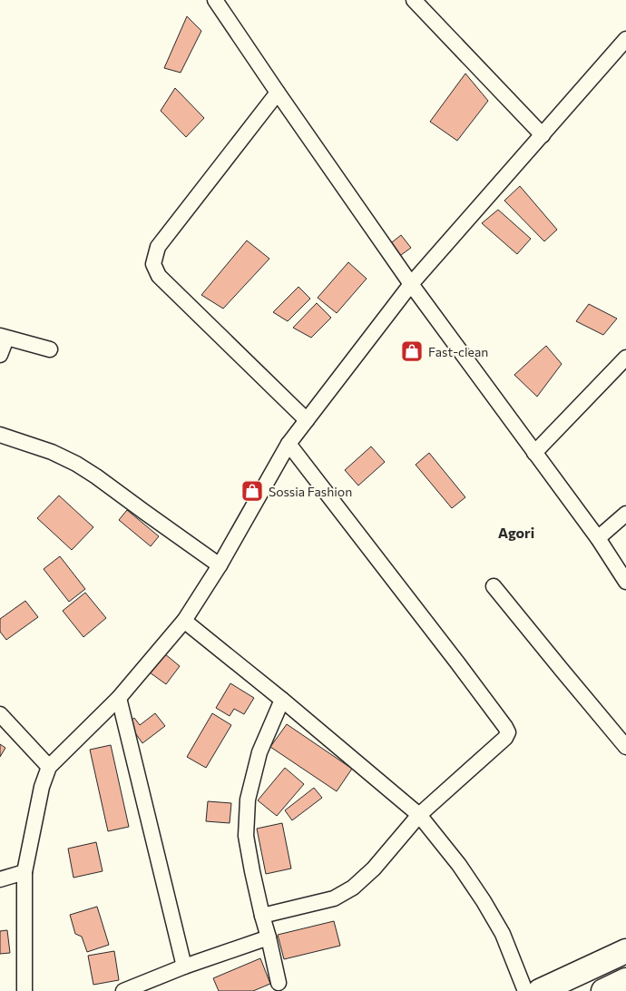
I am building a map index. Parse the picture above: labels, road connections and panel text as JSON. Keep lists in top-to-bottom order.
{
  "districts": ["Agori"],
  "places": {
    "shop": ["Fast-clean", "Sossia Fashion"]
  }
}
